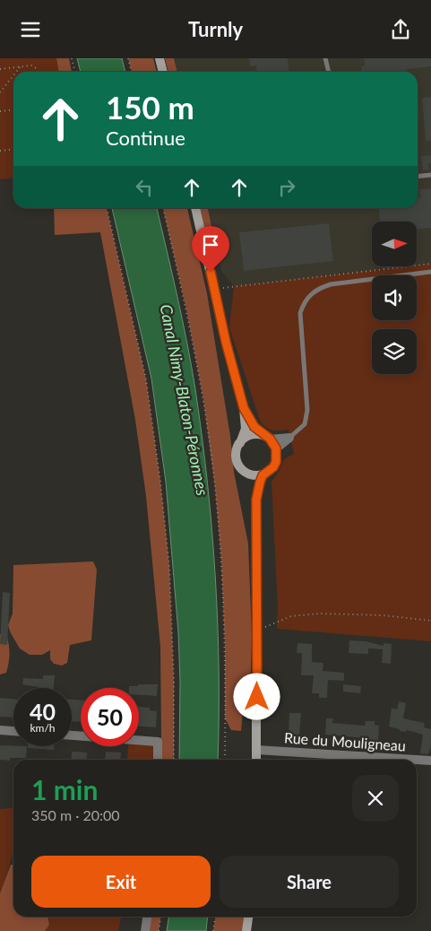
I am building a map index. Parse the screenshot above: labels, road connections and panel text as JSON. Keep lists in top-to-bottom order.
{
  "streets": {
    "street": ["Rue du Mouligneau"]
  },
  "water": ["Canal Nimy-Blaton-Péronnes"],
  "north": "right",
  "page": {
    "header": "Turnly",
    "turn": ["150 m", "Continue"],
    "speed": "40 km/h",
    "limit": "50",
    "heading": ["1 min", "350 m · 20:00"],
    "buttons": ["Exit", "Share"]
  }
}
